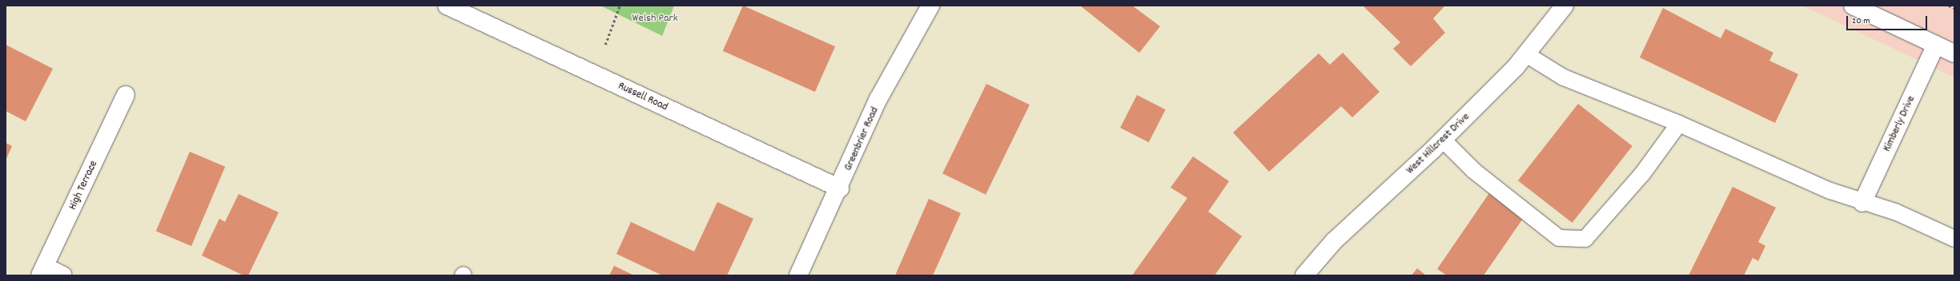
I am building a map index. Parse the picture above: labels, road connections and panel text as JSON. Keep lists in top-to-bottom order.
{
  "streets": {
    "street": [
      "Russell Road",
      "Kimberly Drive",
      "Greenbrier Road",
      "West Hillcrest Drive",
      "High Terrace"
    ]
  },
  "crossings": [
    ["Russell Road", "Greenbrier Road"]
  ],
  "parks": ["Welsh Park"],
  "scale_bar": "20 m"
}
